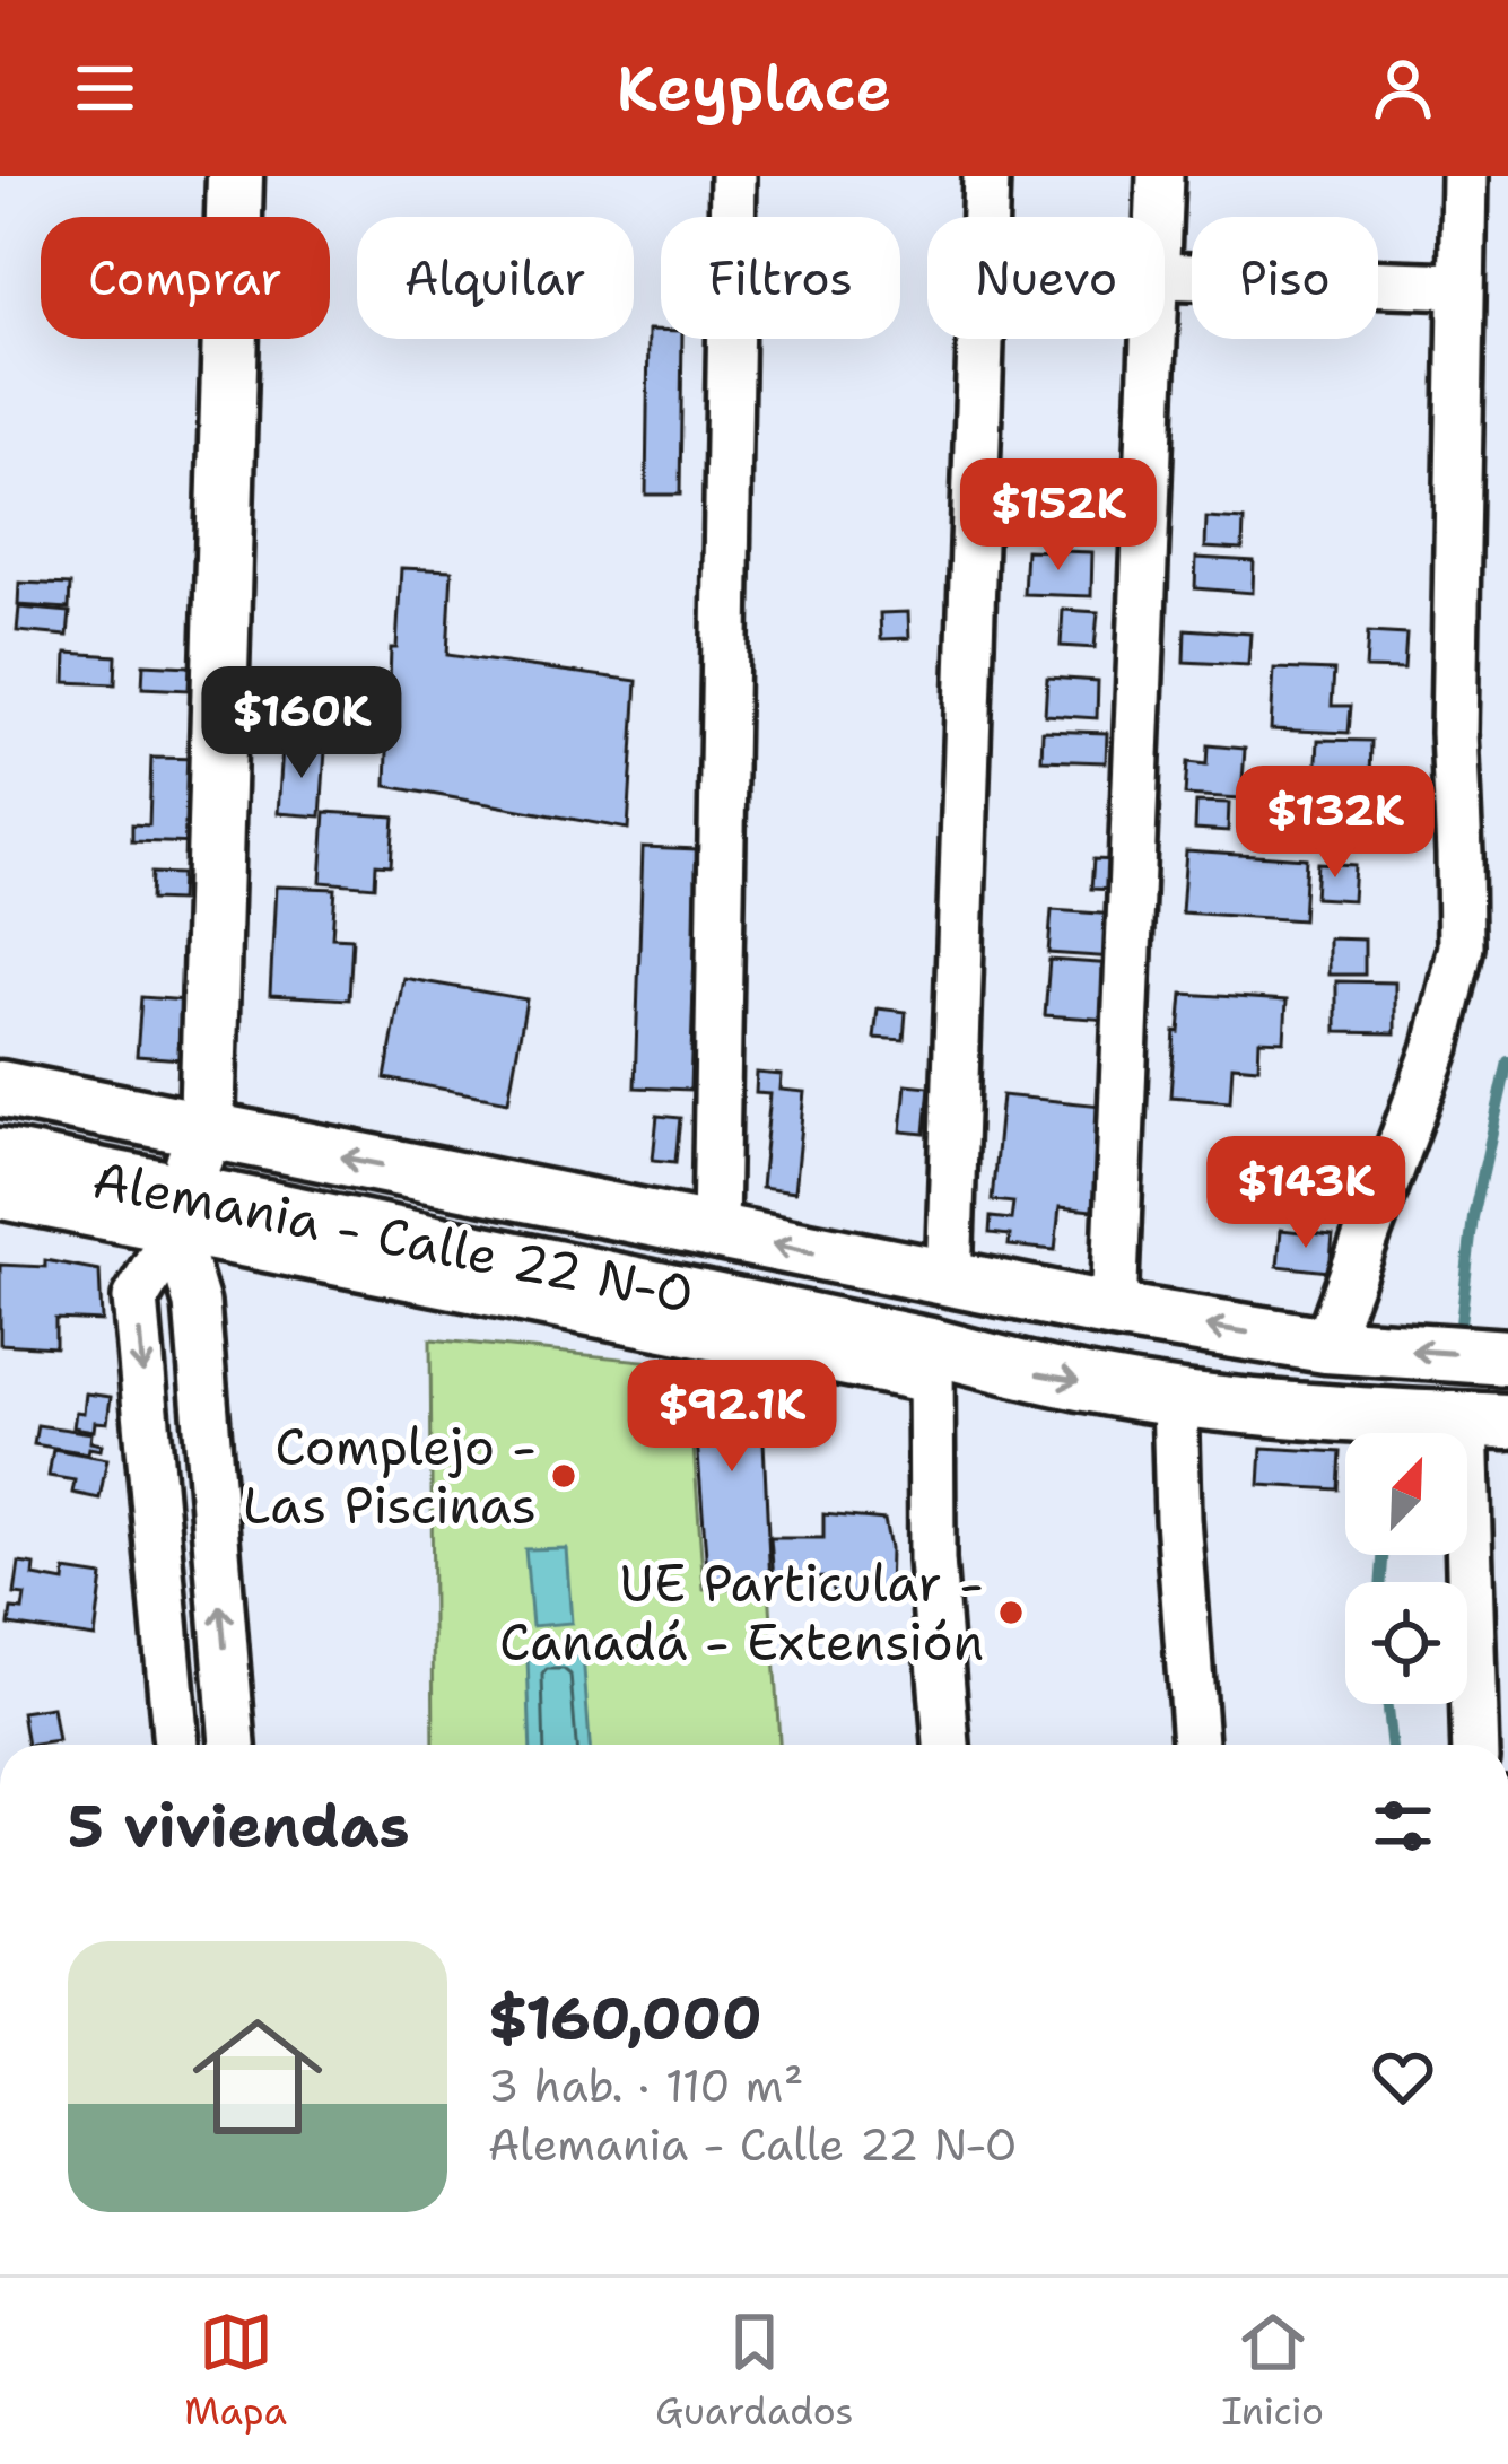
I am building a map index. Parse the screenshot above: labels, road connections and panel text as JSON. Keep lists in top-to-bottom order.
{
  "streets": {
    "street": ["Alemania - Calle 22 N-O"]
  },
  "places": ["Complejo - Las Piscinas", "UE Particular - Canadá - Extensión"],
  "north": "top right",
  "page": {
    "header": "Keyplace",
    "chip": [
      "Comprar",
      "Alquilar",
      "Filtros",
      "Nuevo",
      "Piso"
    ],
    "price": [
      "$152K",
      "$160K",
      "$132K",
      "$143K",
      "$92.1K"
    ],
    "heading": "5 viviendas",
    "list": [
      {
        "name": "$160,000",
        "note": "3 hab. · 110 m² · Alemania - Calle 22 N-O"
      }
    ],
    "tabs": ["Mapa", "Guardados", "Inicio"]
  }
}
